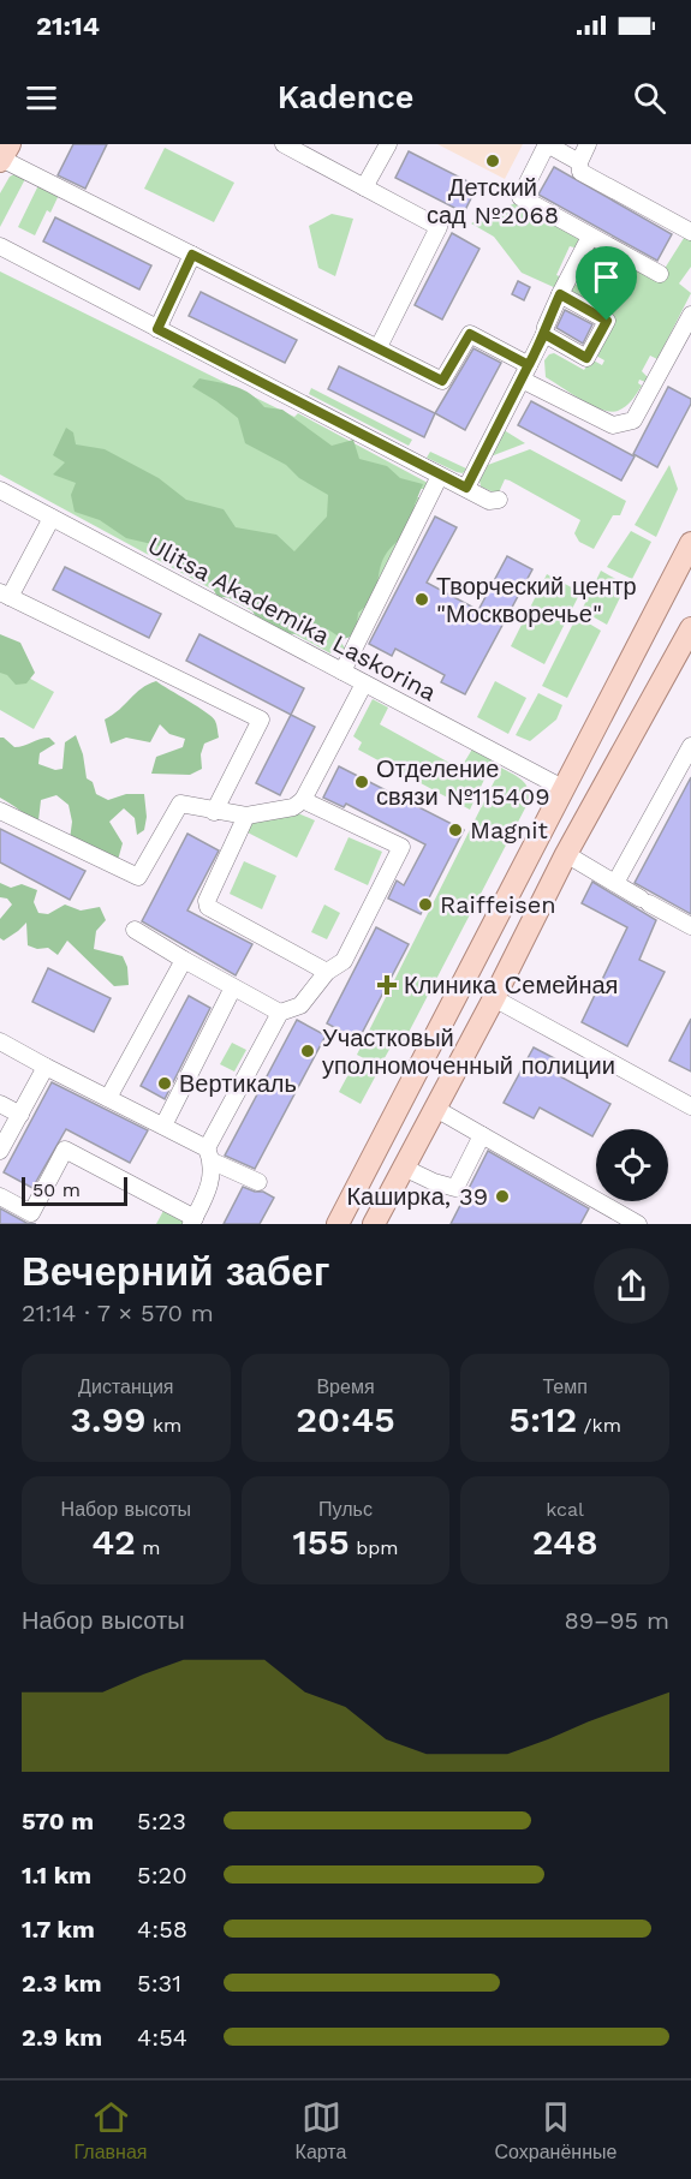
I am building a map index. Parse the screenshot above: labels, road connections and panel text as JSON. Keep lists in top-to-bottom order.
{
  "streets": {
    "street": ["Ulitsa Akademika Laskorina"]
  },
  "places": {
    "other": [
      "Детский сад №2068",
      "Творческий центр \"Москворечье\"",
      "Отделение связи №115409",
      "Magnit",
      "Raiffeisen",
      "Участковый уполномоченный полиции",
      "Вертикаль",
      "Каширка, 39"
    ],
    "health": ["Клиника Семейная"]
  },
  "scale_bar": "50 m",
  "page": {
    "status": "21:14",
    "header": "Kadence",
    "scale": "50 m",
    "heading": ["Вечерний забег", "21:14 · 7 × 570 m"],
    "stats": [
      ["Дистанция", "3.99 km"],
      ["Время", "20:45"],
      ["Темп", "5:12 /km"],
      ["Набор высоты", "42 m"],
      ["Пульс", "155 bpm"],
      ["kcal", "248"]
    ],
    "chart": ["Набор высоты", "89–95 m"],
    "list": [
      {
        "name": "570 m",
        "note": "5:23"
      },
      {
        "name": "1.1 km",
        "note": "5:20"
      },
      {
        "name": "1.7 km",
        "note": "4:58"
      },
      {
        "name": "2.3 km",
        "note": "5:31"
      },
      {
        "name": "2.9 km",
        "note": "4:54"
      }
    ],
    "tabs": ["Главная", "Карта", "Сохранённые"]
  }
}
